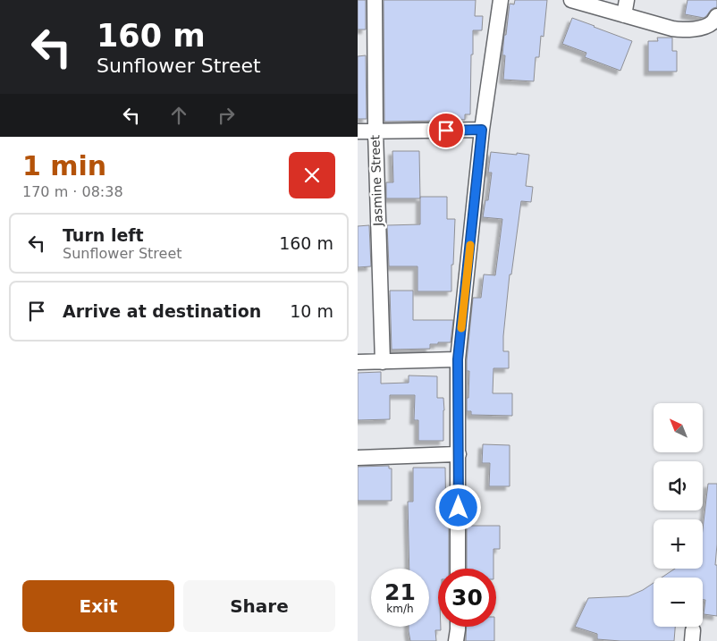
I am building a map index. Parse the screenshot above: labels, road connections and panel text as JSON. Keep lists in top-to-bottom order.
{
  "streets": {
    "street": ["Jasmine Street"]
  },
  "north": "top left",
  "page": {
    "turn": ["160 m", "Sunflower Street"],
    "heading": ["1 min", "170 m · 08:38"],
    "list": [
      {
        "name": "Turn left",
        "note": "Sunflower Street",
        "value": "160 m"
      },
      {
        "name": "Arrive at destination",
        "value": "10 m"
      }
    ],
    "map_buttons": ["+", "−"],
    "speed": "21 km/h",
    "limit": "30",
    "buttons": ["Exit", "Share"]
  }
}
